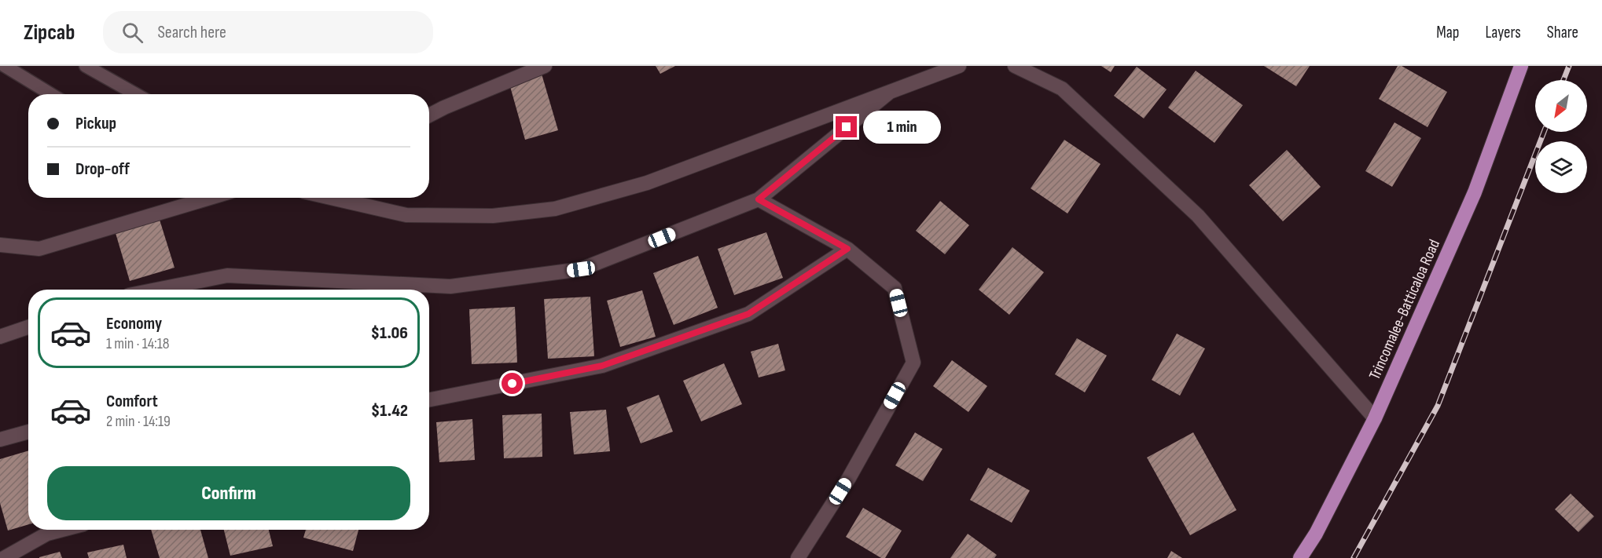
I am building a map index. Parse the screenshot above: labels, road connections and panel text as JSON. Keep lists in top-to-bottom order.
{
  "streets": {
    "highway": ["Trincomalee-Batticaloa Road"]
  },
  "north": "bottom left",
  "page": {
    "header": "Zipcab",
    "search": "Search here",
    "nav": ["Map", "Layers", "Share"],
    "banner": ["Pickup", "Drop-off"],
    "bubble": "1 min",
    "list": [
      {
        "name": "Economy",
        "note": "1 min · 14:18",
        "value": "$1.06"
      },
      {
        "name": "Comfort",
        "note": "2 min · 14:19",
        "value": "$1.42"
      }
    ],
    "buttons": "Confirm"
  }
}
